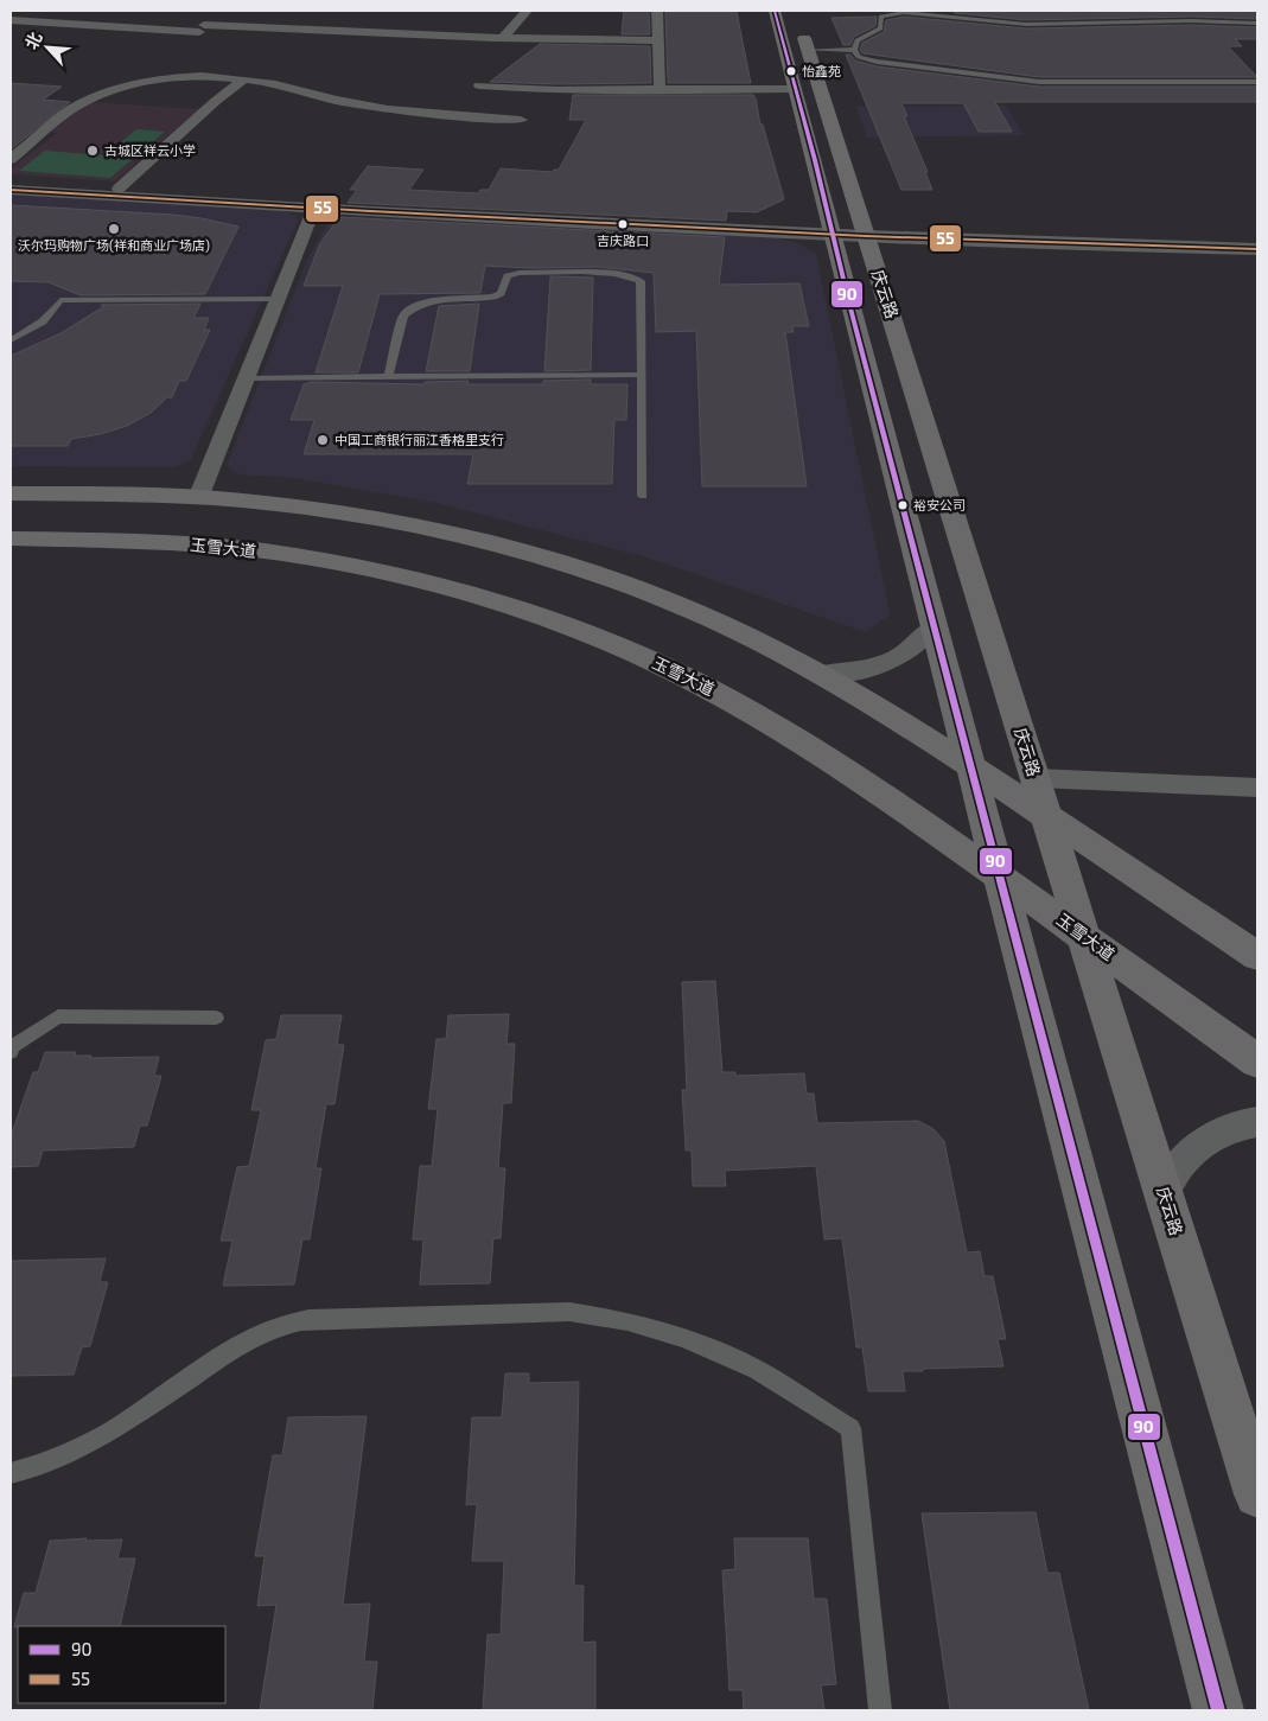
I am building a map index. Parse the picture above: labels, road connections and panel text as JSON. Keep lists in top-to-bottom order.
{
  "streets": {
    "main road": ["庆云路", "玉雪大道"]
  },
  "crossings": [
    ["庆云路", "玉雪大道"]
  ],
  "places": [
    "怡鑫苑",
    "古城区祥云小学",
    "吉庆路口",
    "沃尔玛购物广场(祥和商业广场店)",
    "中国工商银行丽江香格里支行",
    "裕安公司"
  ],
  "lines": ["transit line 90", "transit line 55"],
  "legend": ["90", "55"],
  "north": "top left"
}
